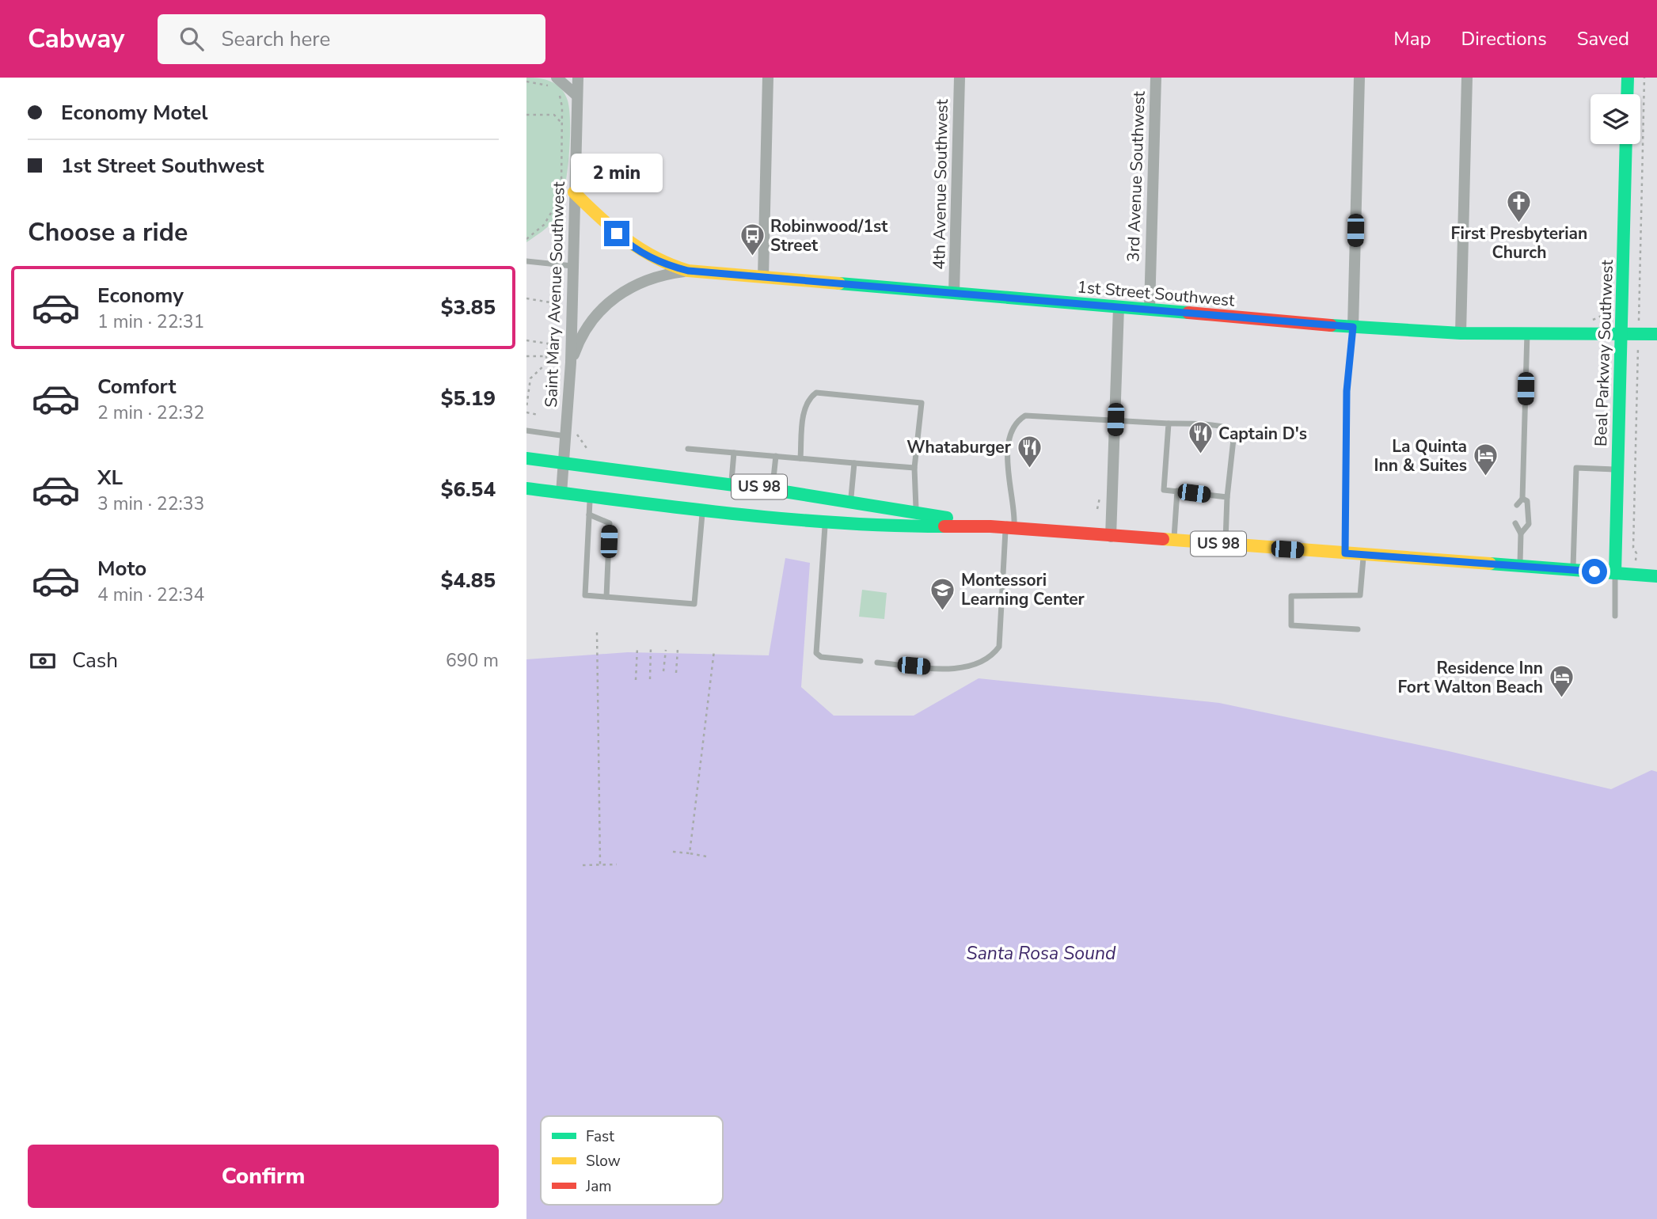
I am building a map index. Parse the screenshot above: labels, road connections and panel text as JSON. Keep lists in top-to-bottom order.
{
  "streets": {
    "main road": ["1st Street Southwest", "Beal Parkway Southwest", "US 98"],
    "street": ["3rd Avenue Southwest", "4th Avenue Southwest", "Saint Mary Avenue Southwest"]
  },
  "crossings": [
    ["3rd Avenue Southwest", "1st Street Southwest"],
    ["4th Avenue Southwest", "1st Street Southwest"],
    ["1st Street Southwest", "Saint Mary Avenue Southwest"],
    ["1st Street Southwest", "Beal Parkway Southwest"],
    ["Saint Mary Avenue Southwest", "US 98"],
    ["Beal Parkway Southwest", "US 98"]
  ],
  "water": ["Santa Rosa Sound"],
  "places": {
    "church": ["First Presbyterian Church"],
    "bus stop": ["Robinwood/1st Street"],
    "restaurant": ["Captain D's", "Whataburger"],
    "hotel": ["La Quinta Inn & Suites", "Residence Inn Fort Walton Beach"],
    "school or university": ["Montessori Learning Center"]
  },
  "legend": ["Fast", "Slow", "Jam"],
  "page": {
    "header": "Cabway",
    "search": "Search here",
    "nav": ["Map", "Directions", "Saved"],
    "banner": ["Economy Motel", "1st Street Southwest"],
    "bubble": "2 min",
    "heading": "Choose a ride",
    "list": [
      {
        "name": "Economy",
        "note": "1 min · 22:31",
        "value": "$3.85"
      },
      {
        "name": "Comfort",
        "note": "2 min · 22:32",
        "value": "$5.19"
      },
      {
        "name": "XL",
        "note": "3 min · 22:33",
        "value": "$6.54"
      },
      {
        "name": "Moto",
        "note": "4 min · 22:34",
        "value": "$4.85"
      }
    ],
    "pay": ["Cash", "690 m"],
    "buttons": "Confirm"
  }
}
